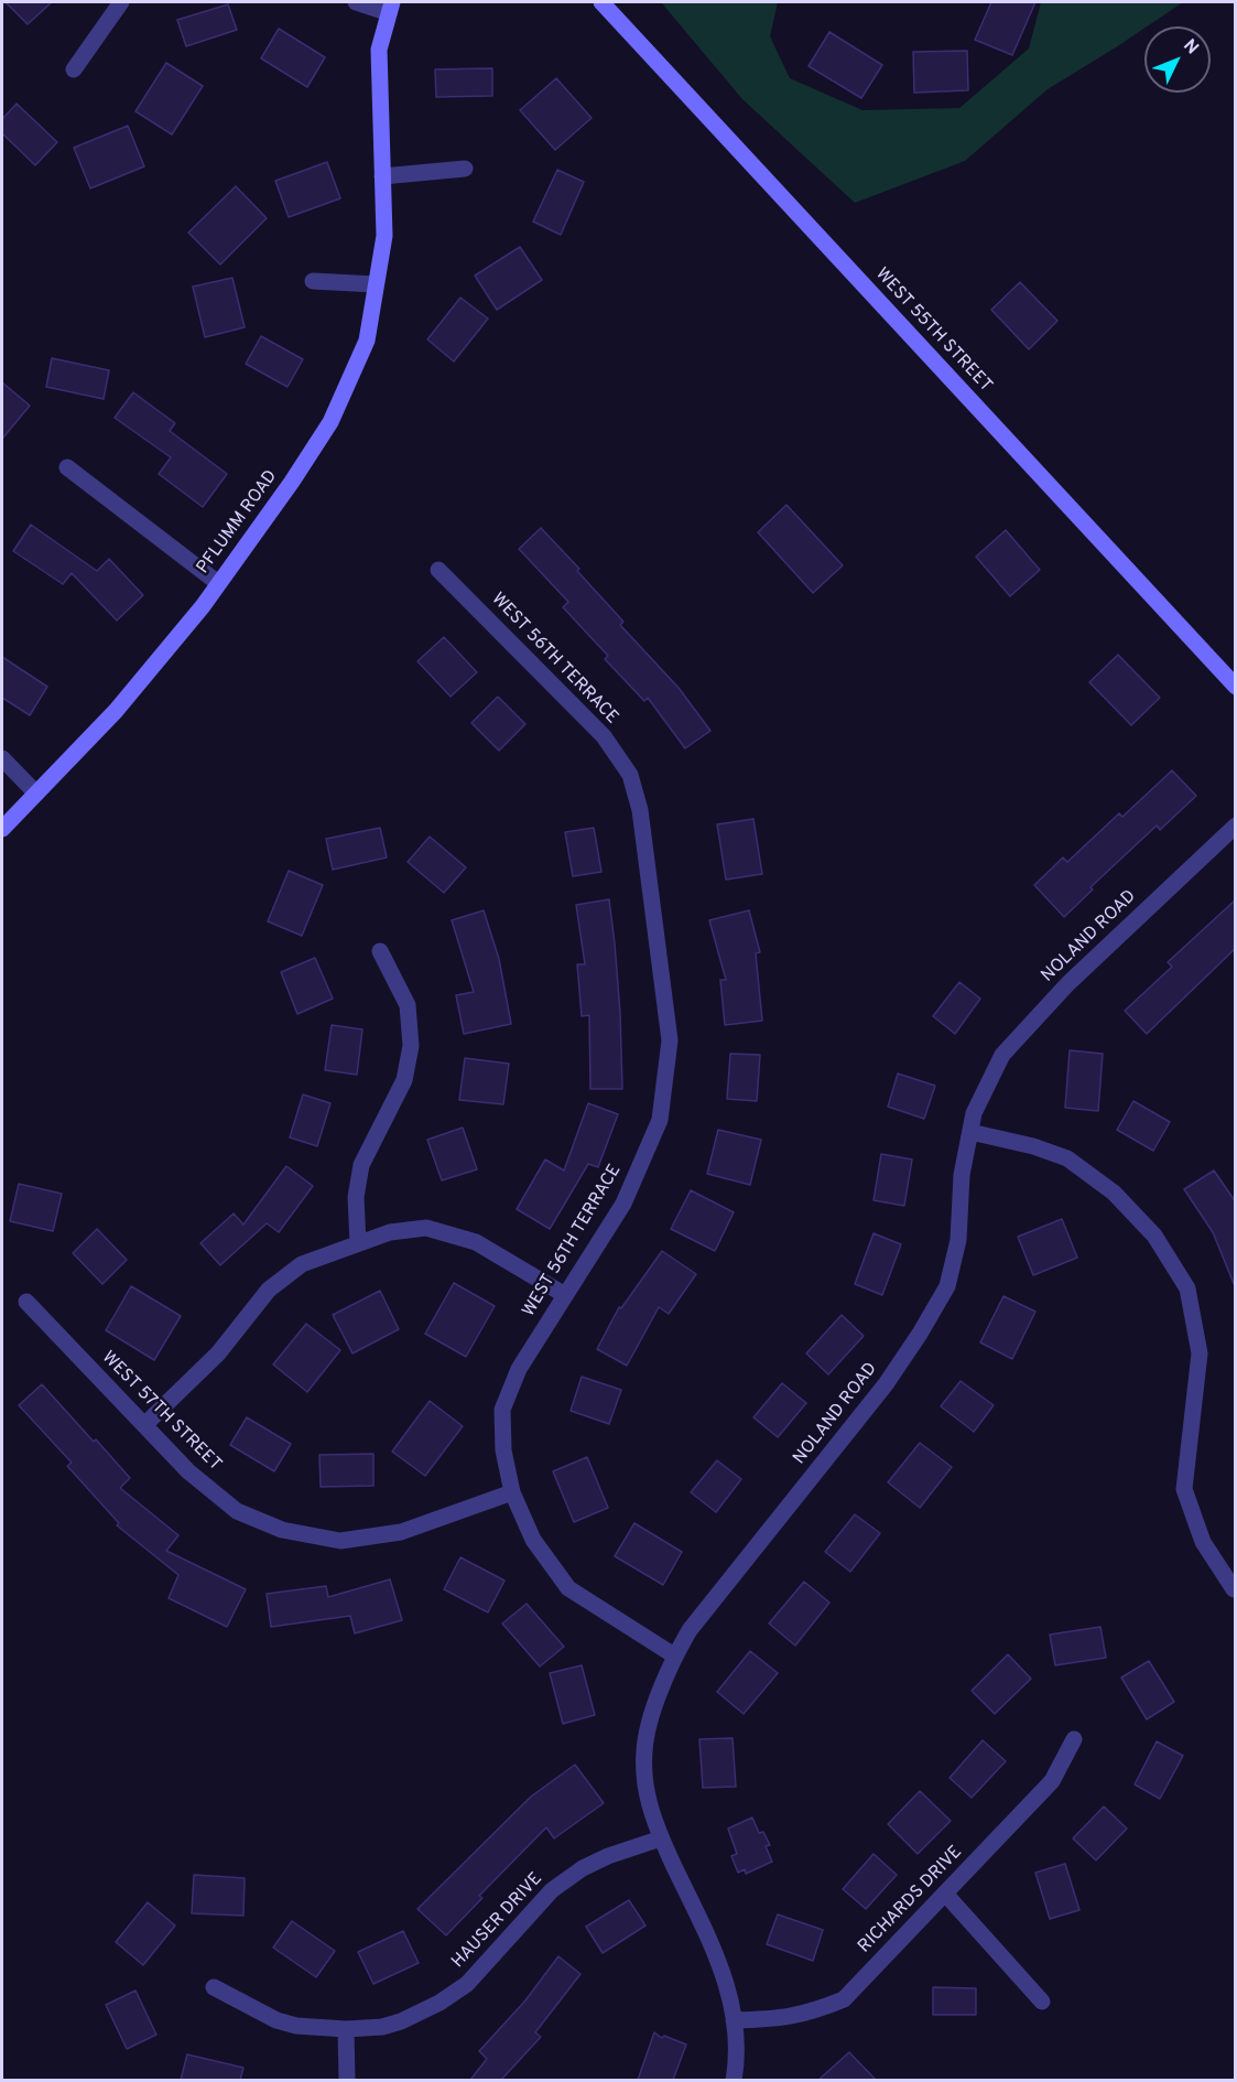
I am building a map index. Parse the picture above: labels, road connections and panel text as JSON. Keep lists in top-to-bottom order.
{
  "streets": {
    "main road": ["WEST 55TH STREET", "PFLUMM ROAD"],
    "street": [
      "WEST 56TH TERRACE",
      "NOLAND ROAD",
      "WEST 57TH STREET",
      "RICHARDS DRIVE",
      "HAUSER DRIVE"
    ]
  },
  "crossings": [
    ["WEST 56TH TERRACE", "NOLAND ROAD"],
    ["WEST 56TH TERRACE", "WEST 57TH STREET"],
    ["NOLAND ROAD", "RICHARDS DRIVE"],
    ["NOLAND ROAD", "HAUSER DRIVE"]
  ],
  "north": "top right"
}
